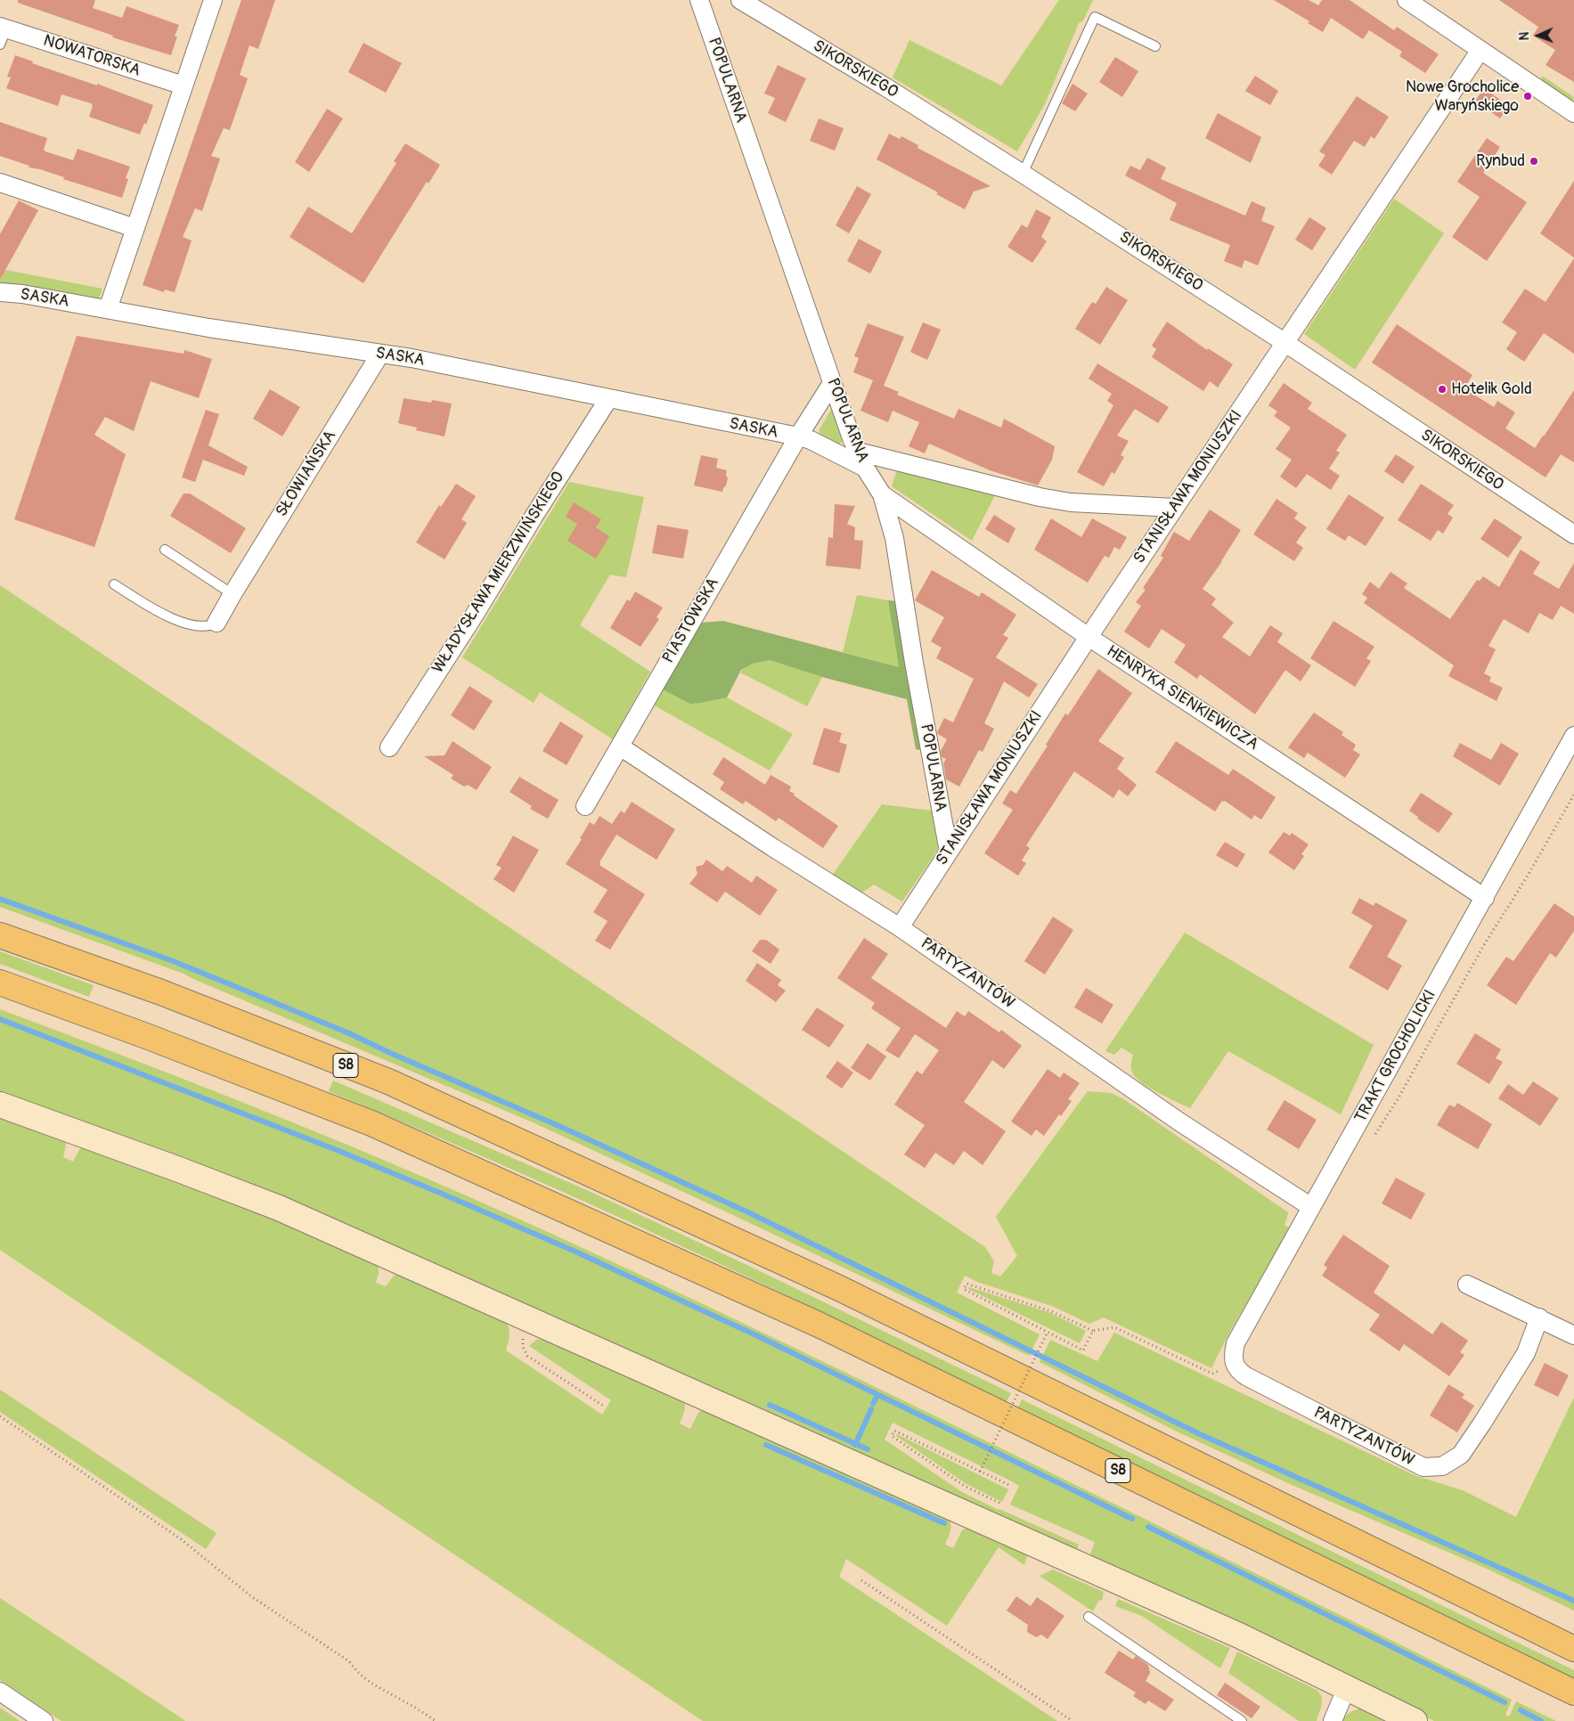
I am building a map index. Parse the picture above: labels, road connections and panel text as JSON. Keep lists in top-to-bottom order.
{
  "streets": {
    "highway": ["S8"],
    "street": [
      "NOWATORSKA",
      "SIKORSKIEGO",
      "POPULARNA",
      "SASKA",
      "SŁOWIAŃSKA",
      "STANISŁAWA MONIUSZKI",
      "WŁADYSŁAWA MIERZWIŃSKIEGO",
      "PIASTOWSKA",
      "HENRYKA SIENKIEWICZA",
      "PARTYZANTÓW",
      "TRAKT GROCHOLICKI"
    ]
  },
  "crossings": [
    ["SIKORSKIEGO", "STANISŁAWA MONIUSZKI"],
    ["POPULARNA", "SASKA"],
    ["POPULARNA", "STANISŁAWA MONIUSZKI"],
    ["POPULARNA", "PIASTOWSKA"],
    ["POPULARNA", "HENRYKA SIENKIEWICZA"],
    ["SASKA", "SŁOWIAŃSKA"],
    ["SASKA", "WŁADYSŁAWA MIERZWIŃSKIEGO"],
    ["SASKA", "PIASTOWSKA"],
    ["STANISŁAWA MONIUSZKI", "HENRYKA SIENKIEWICZA"],
    ["STANISŁAWA MONIUSZKI", "PARTYZANTÓW"],
    ["PIASTOWSKA", "PARTYZANTÓW"],
    ["HENRYKA SIENKIEWICZA", "TRAKT GROCHOLICKI"],
    ["PARTYZANTÓW", "TRAKT GROCHOLICKI"]
  ],
  "places": ["Nowe Grocholice Waryńskiego", "Rynbud", "Hotelik Gold"],
  "north": "left"
}
